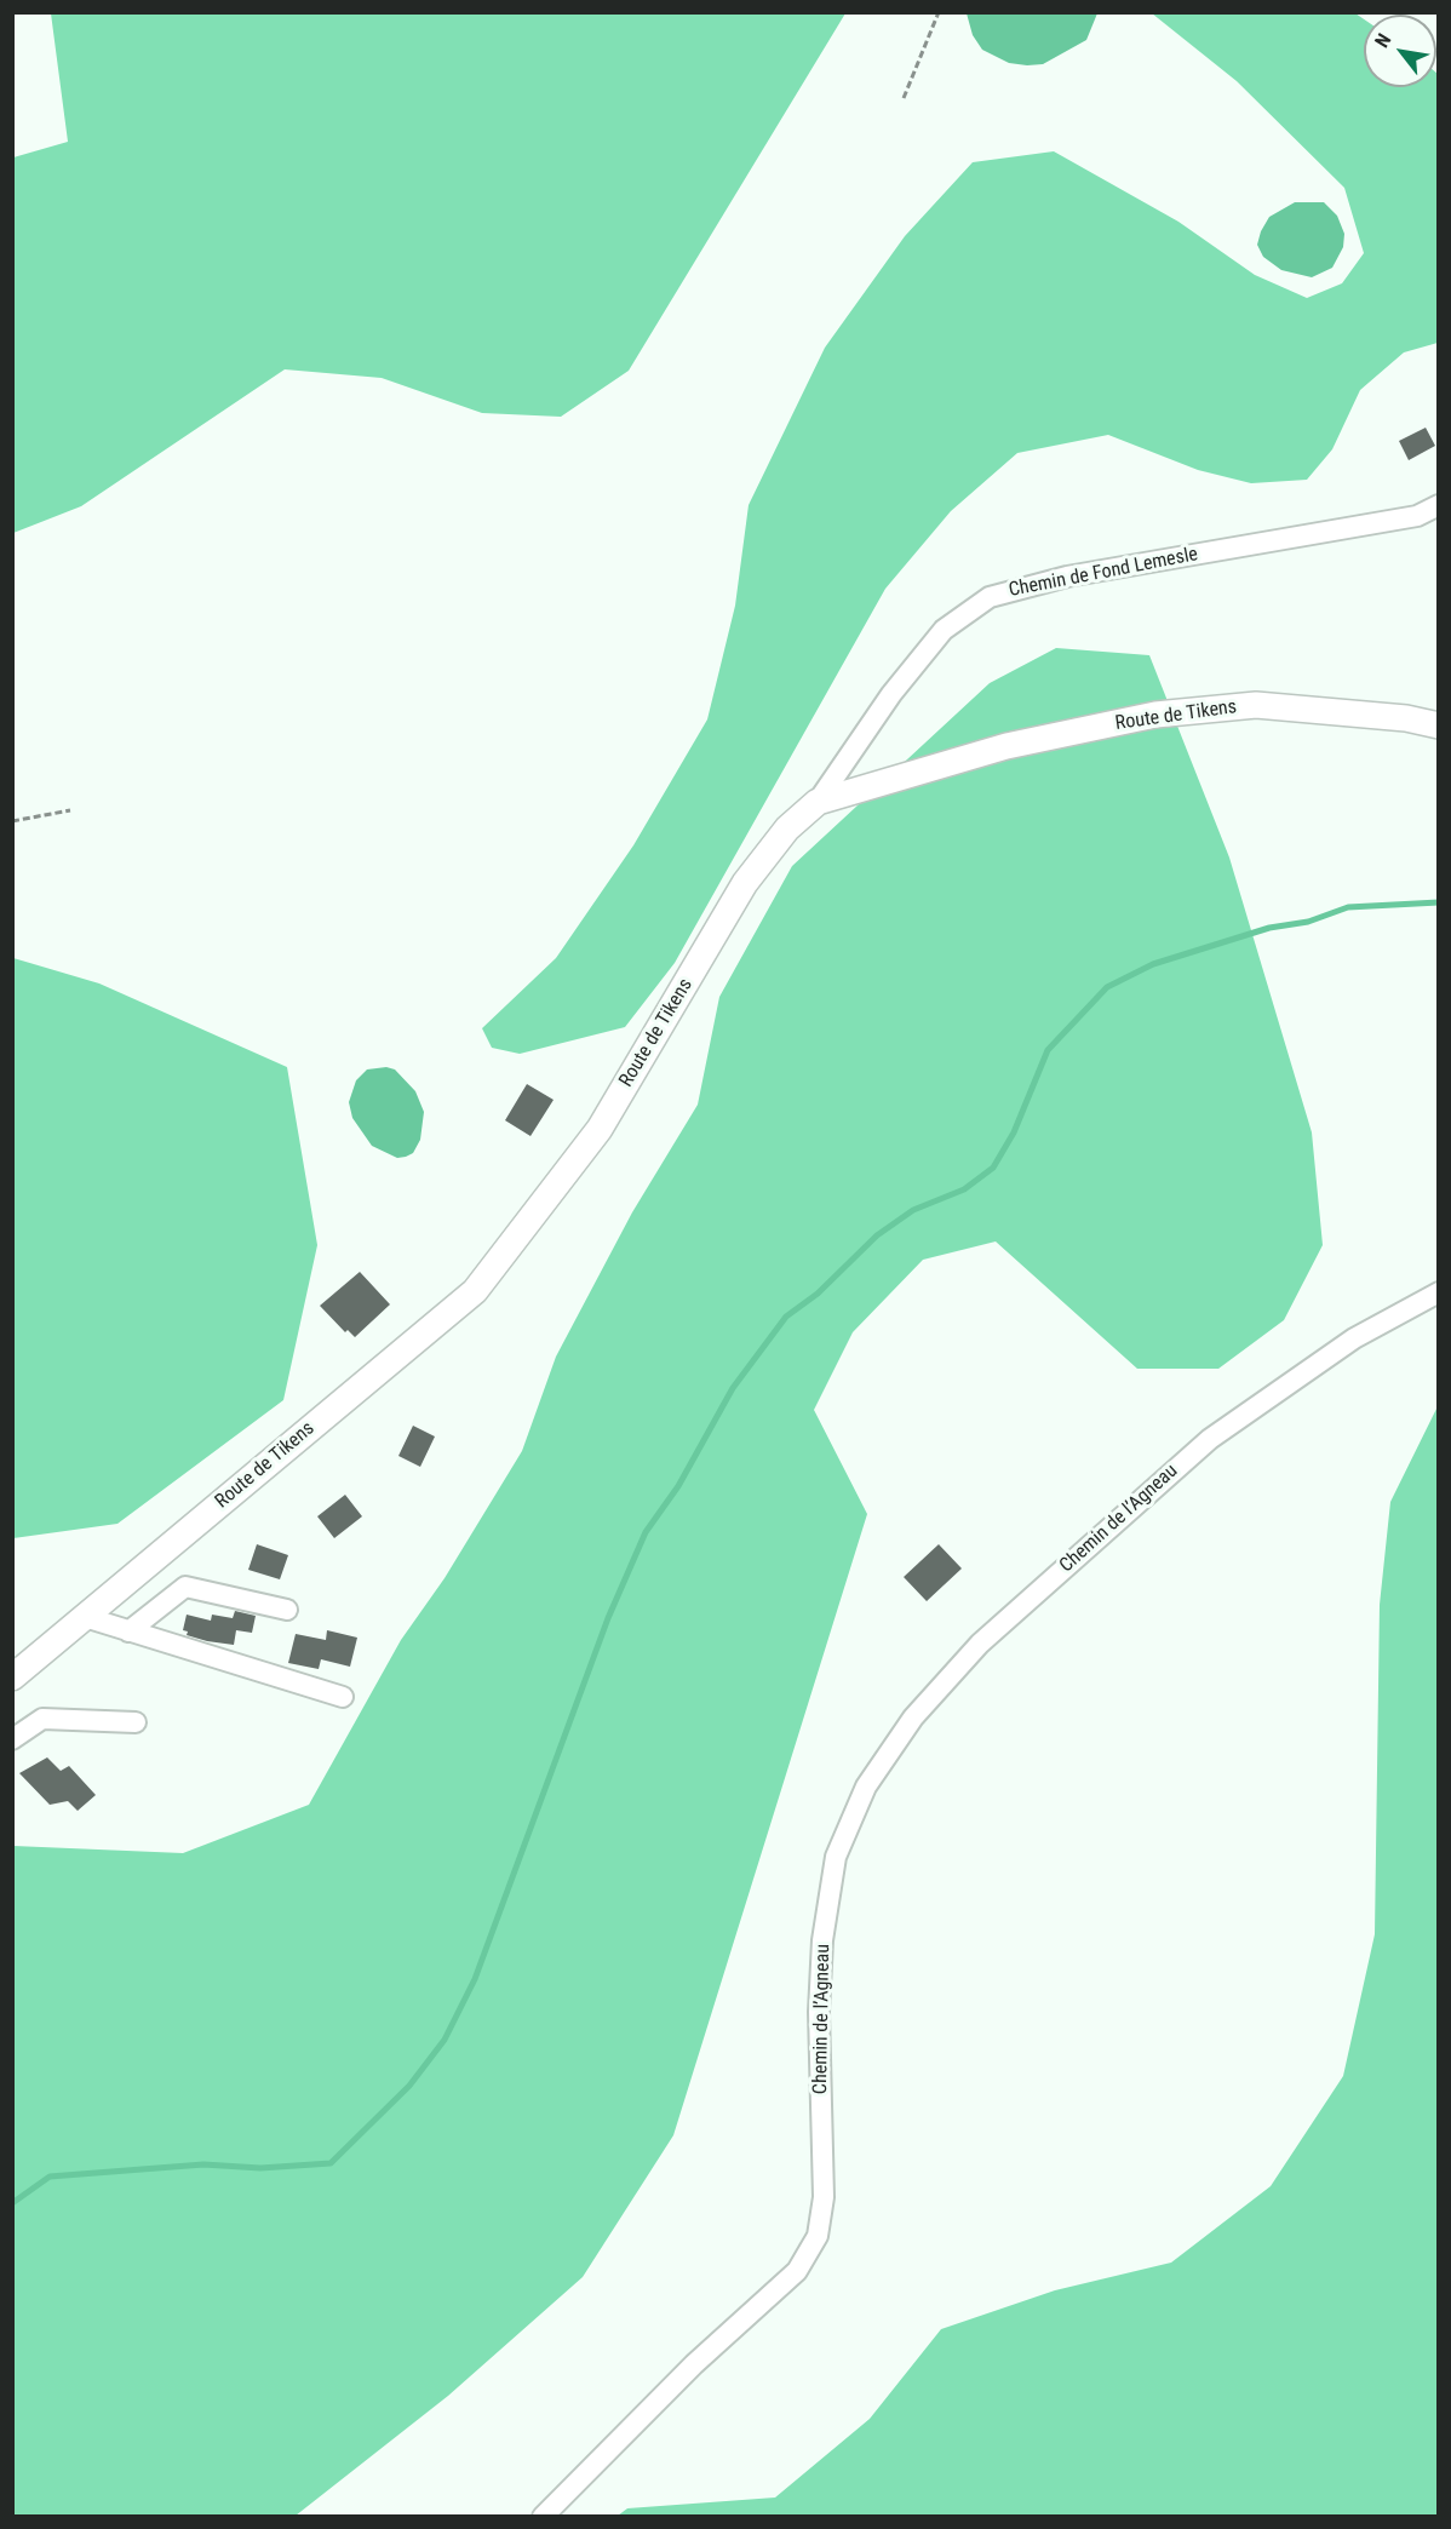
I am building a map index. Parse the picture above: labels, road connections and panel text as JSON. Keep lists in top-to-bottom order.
{
  "streets": {
    "street": ["Chemin de Fond Lemesle", "Route de Tikens", "Chemin de l’Agneau"]
  },
  "crossings": [
    ["Chemin de Fond Lemesle", "Route de Tikens"]
  ],
  "north": "top left"
}
